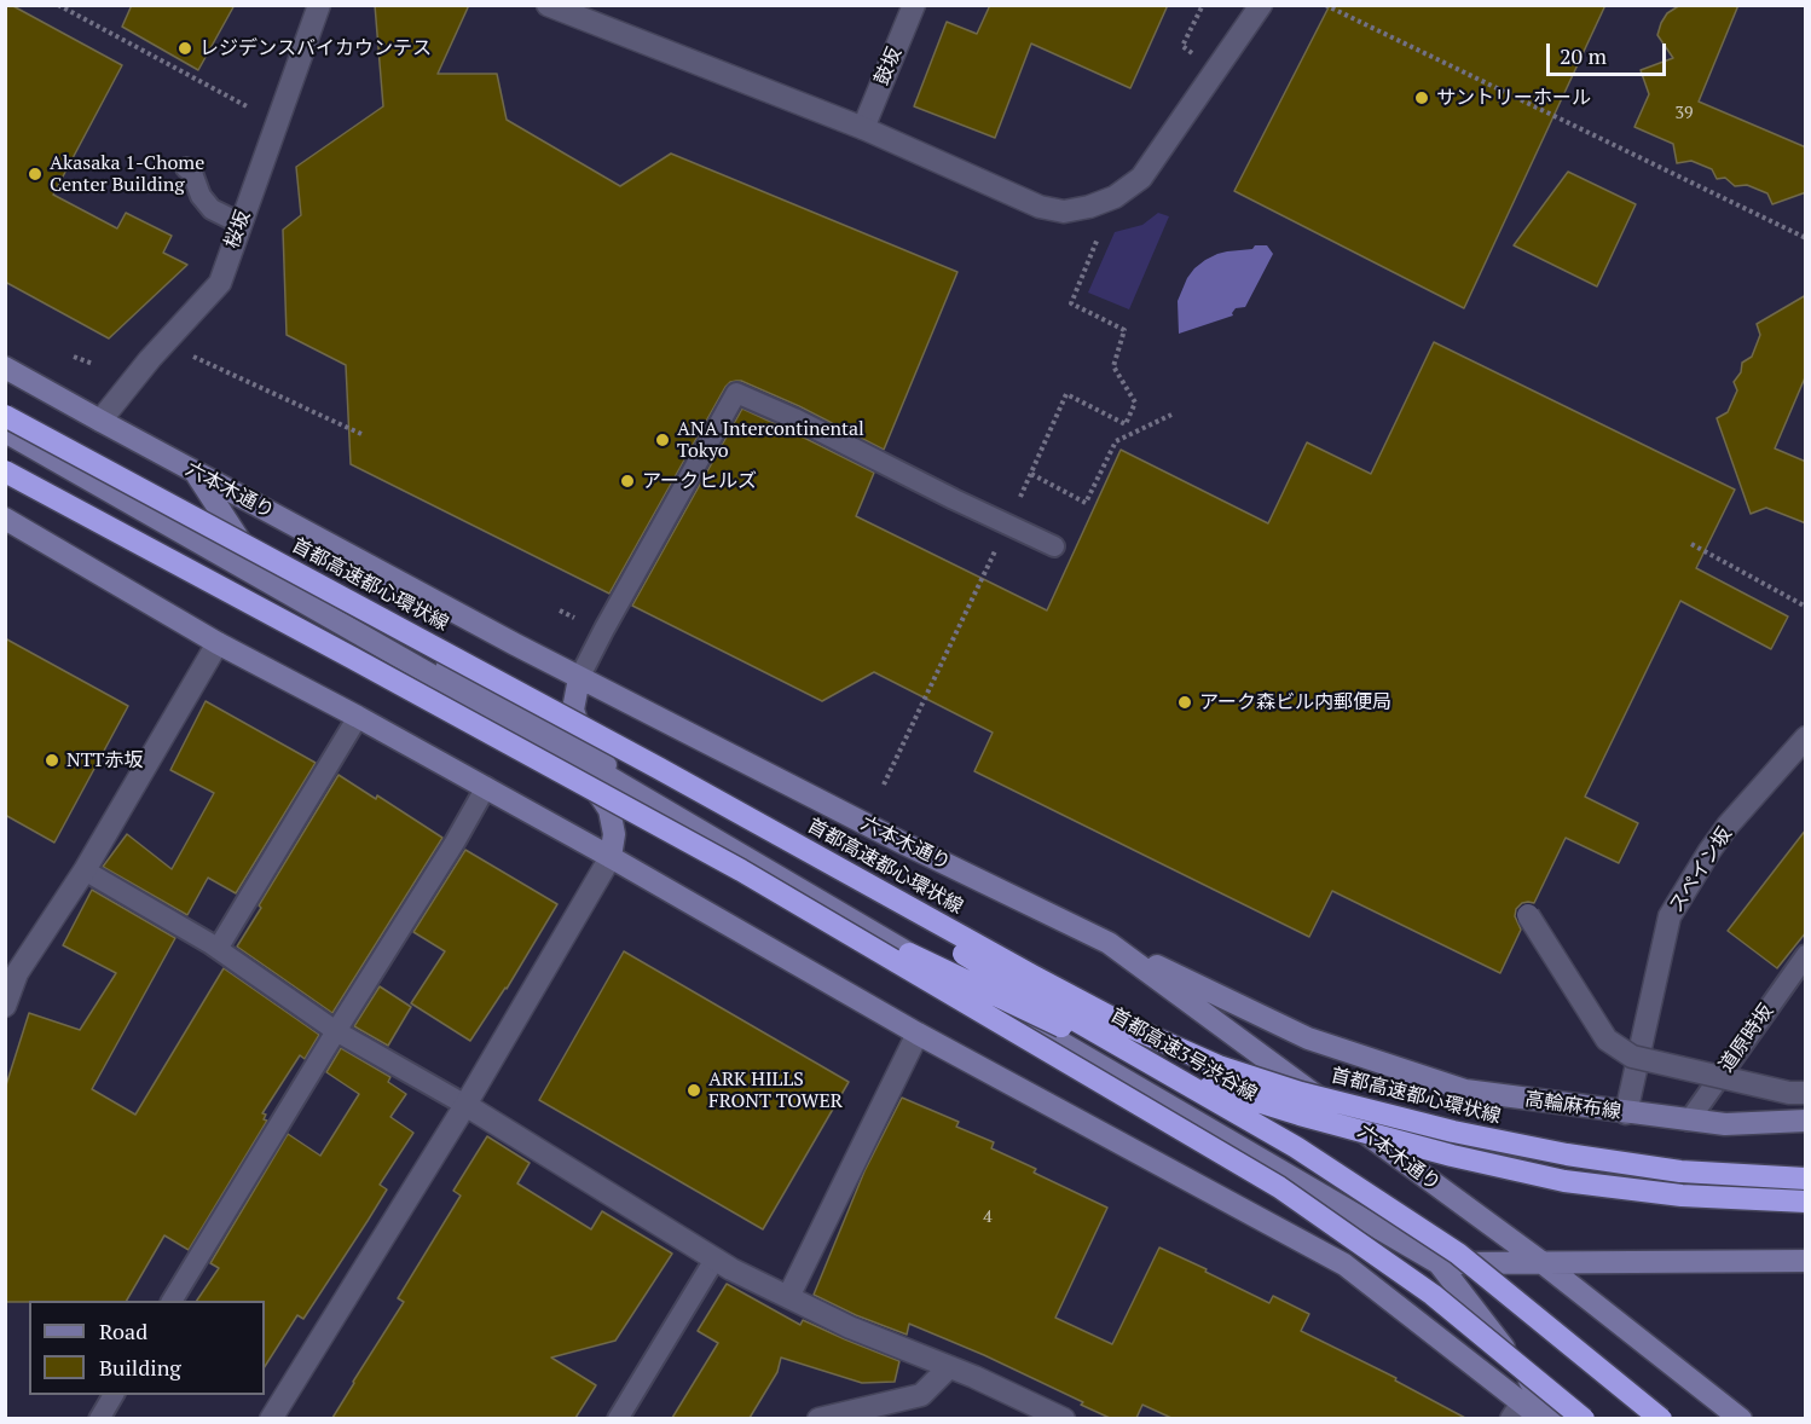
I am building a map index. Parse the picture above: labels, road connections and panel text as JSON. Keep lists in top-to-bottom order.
{
  "streets": {
    "highway": ["首都高速都心環状線", "首都高速3号渋谷線"],
    "main road": ["六本木通り", "高輪麻布線"],
    "street": ["鼓坂", "桜坂", "スペイン坂"],
    "lane": ["道原時坂"]
  },
  "crossings": [
    ["桜坂", "六本木通り"],
    ["六本木通り", "高輪麻布線"],
    ["首都高速都心環状線", "首都高速3号渋谷線"],
    ["スペイン坂", "高輪麻布線"],
    ["道原時坂", "高輪麻布線"]
  ],
  "places": [
    "レジデンスバイカウンテス",
    "サントリーホール",
    "Akasaka 1-Chome Center Building",
    "ANA Intercontinental Tokyo",
    "アークヒルズ",
    "アーク森ビル内郵便局",
    "NTT赤坂",
    "ARK HILLS FRONT TOWER"
  ],
  "house_numbers": ["39", "4"],
  "legend": ["Road", "Building"],
  "scale_bar": "20 m"
}
